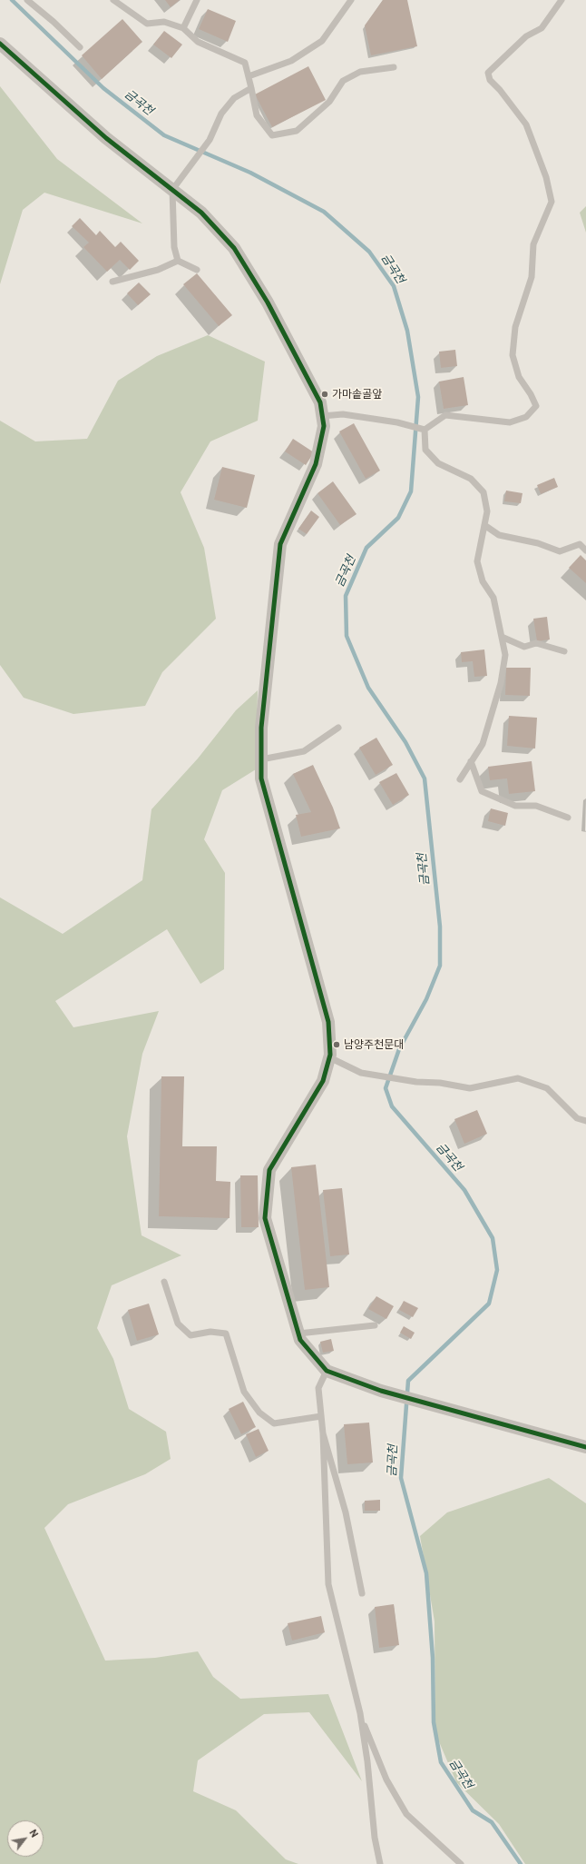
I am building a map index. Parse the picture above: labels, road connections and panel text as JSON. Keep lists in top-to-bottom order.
{
  "water": ["금곡천"],
  "places": ["가마솥골앞", "남양주천문대"],
  "north": "top right"
}
